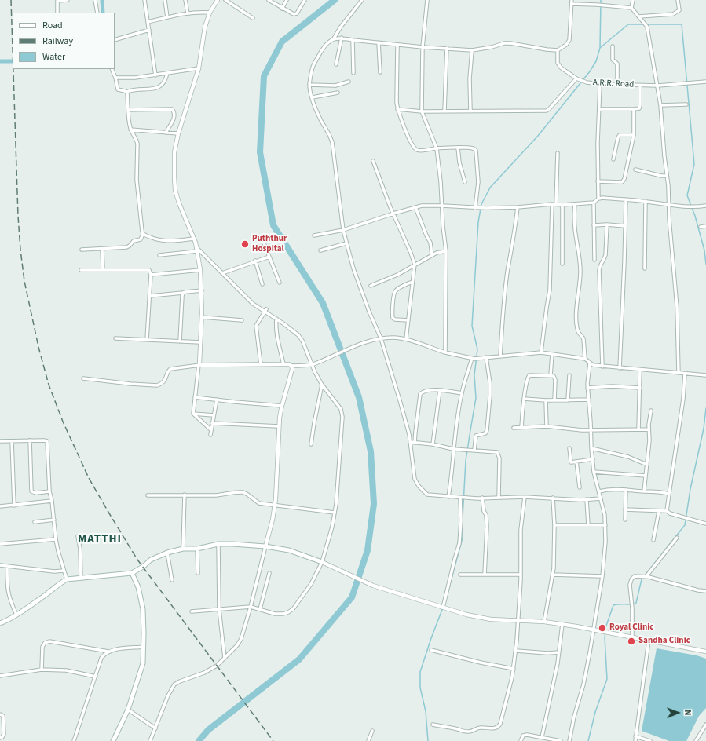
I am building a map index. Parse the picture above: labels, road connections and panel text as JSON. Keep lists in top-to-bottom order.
{
  "streets": {
    "street": ["A.R.R. Road"]
  },
  "districts": ["MATTHI"],
  "places": ["Puththur Hospital", "Royal Clinic", "Sandha Clinic"],
  "legend": ["Road", "Railway", "Water"],
  "north": "right"
}
